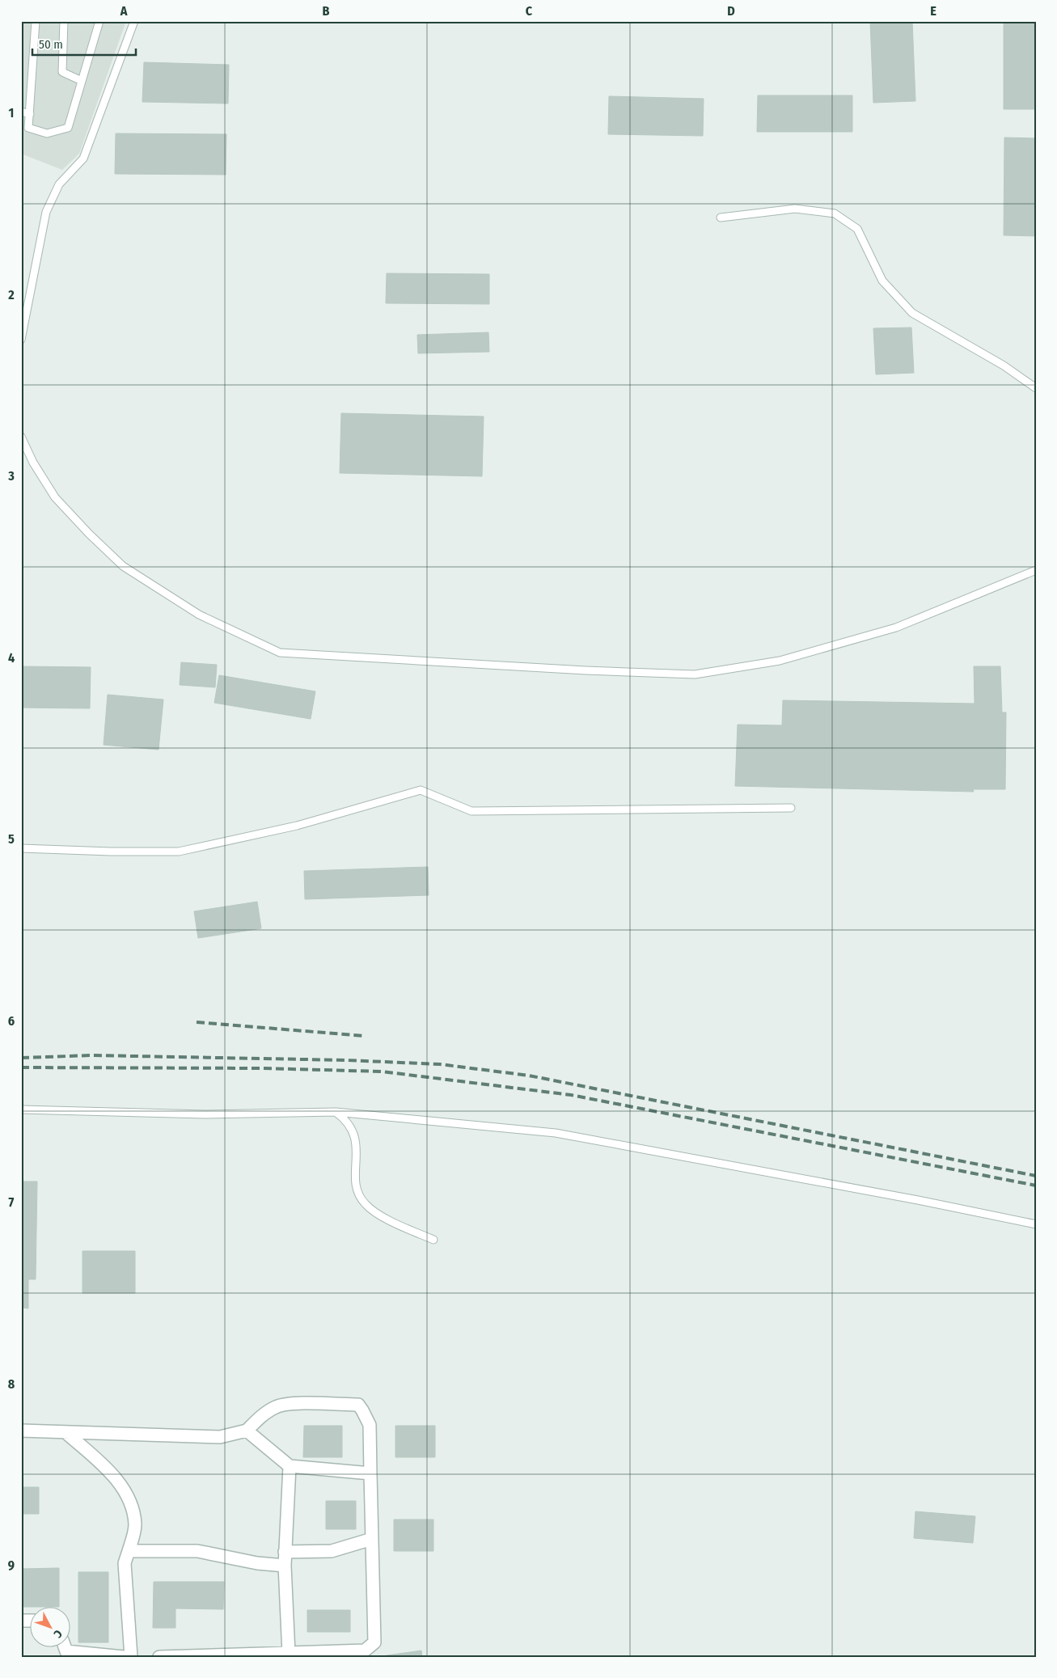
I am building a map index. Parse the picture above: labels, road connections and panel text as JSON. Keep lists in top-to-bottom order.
{
  "scale_bar": "50 m",
  "north": "bottom right",
  "grid": {
    "columns": [
      "A",
      "B",
      "C",
      "D",
      "E"
    ],
    "rows": [
      "1",
      "2",
      "3",
      "4",
      "5",
      "6",
      "7",
      "8",
      "9"
    ]
  }
}
